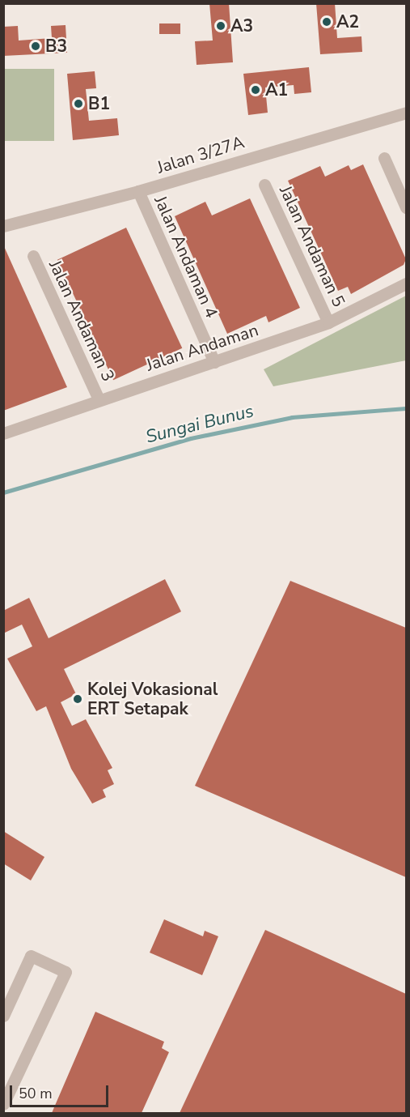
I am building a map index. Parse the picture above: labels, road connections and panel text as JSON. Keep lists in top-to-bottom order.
{
  "streets": {
    "street": [
      "Jalan 3/27A",
      "Jalan Andaman 5",
      "Jalan Andaman 4",
      "Jalan Andaman 3",
      "Jalan Andaman"
    ]
  },
  "crossings": [
    ["Jalan 3/27A", "Jalan Andaman 4"],
    ["Jalan Andaman 5", "Jalan Andaman"],
    ["Jalan Andaman 4", "Jalan Andaman"],
    ["Jalan Andaman 3", "Jalan Andaman"]
  ],
  "water": ["Sungai Bunus"],
  "places": [
    "A2",
    "A3",
    "B3",
    "A1",
    "B1",
    "Kolej Vokasional ERT Setapak"
  ],
  "scale_bar": "50 m"
}
